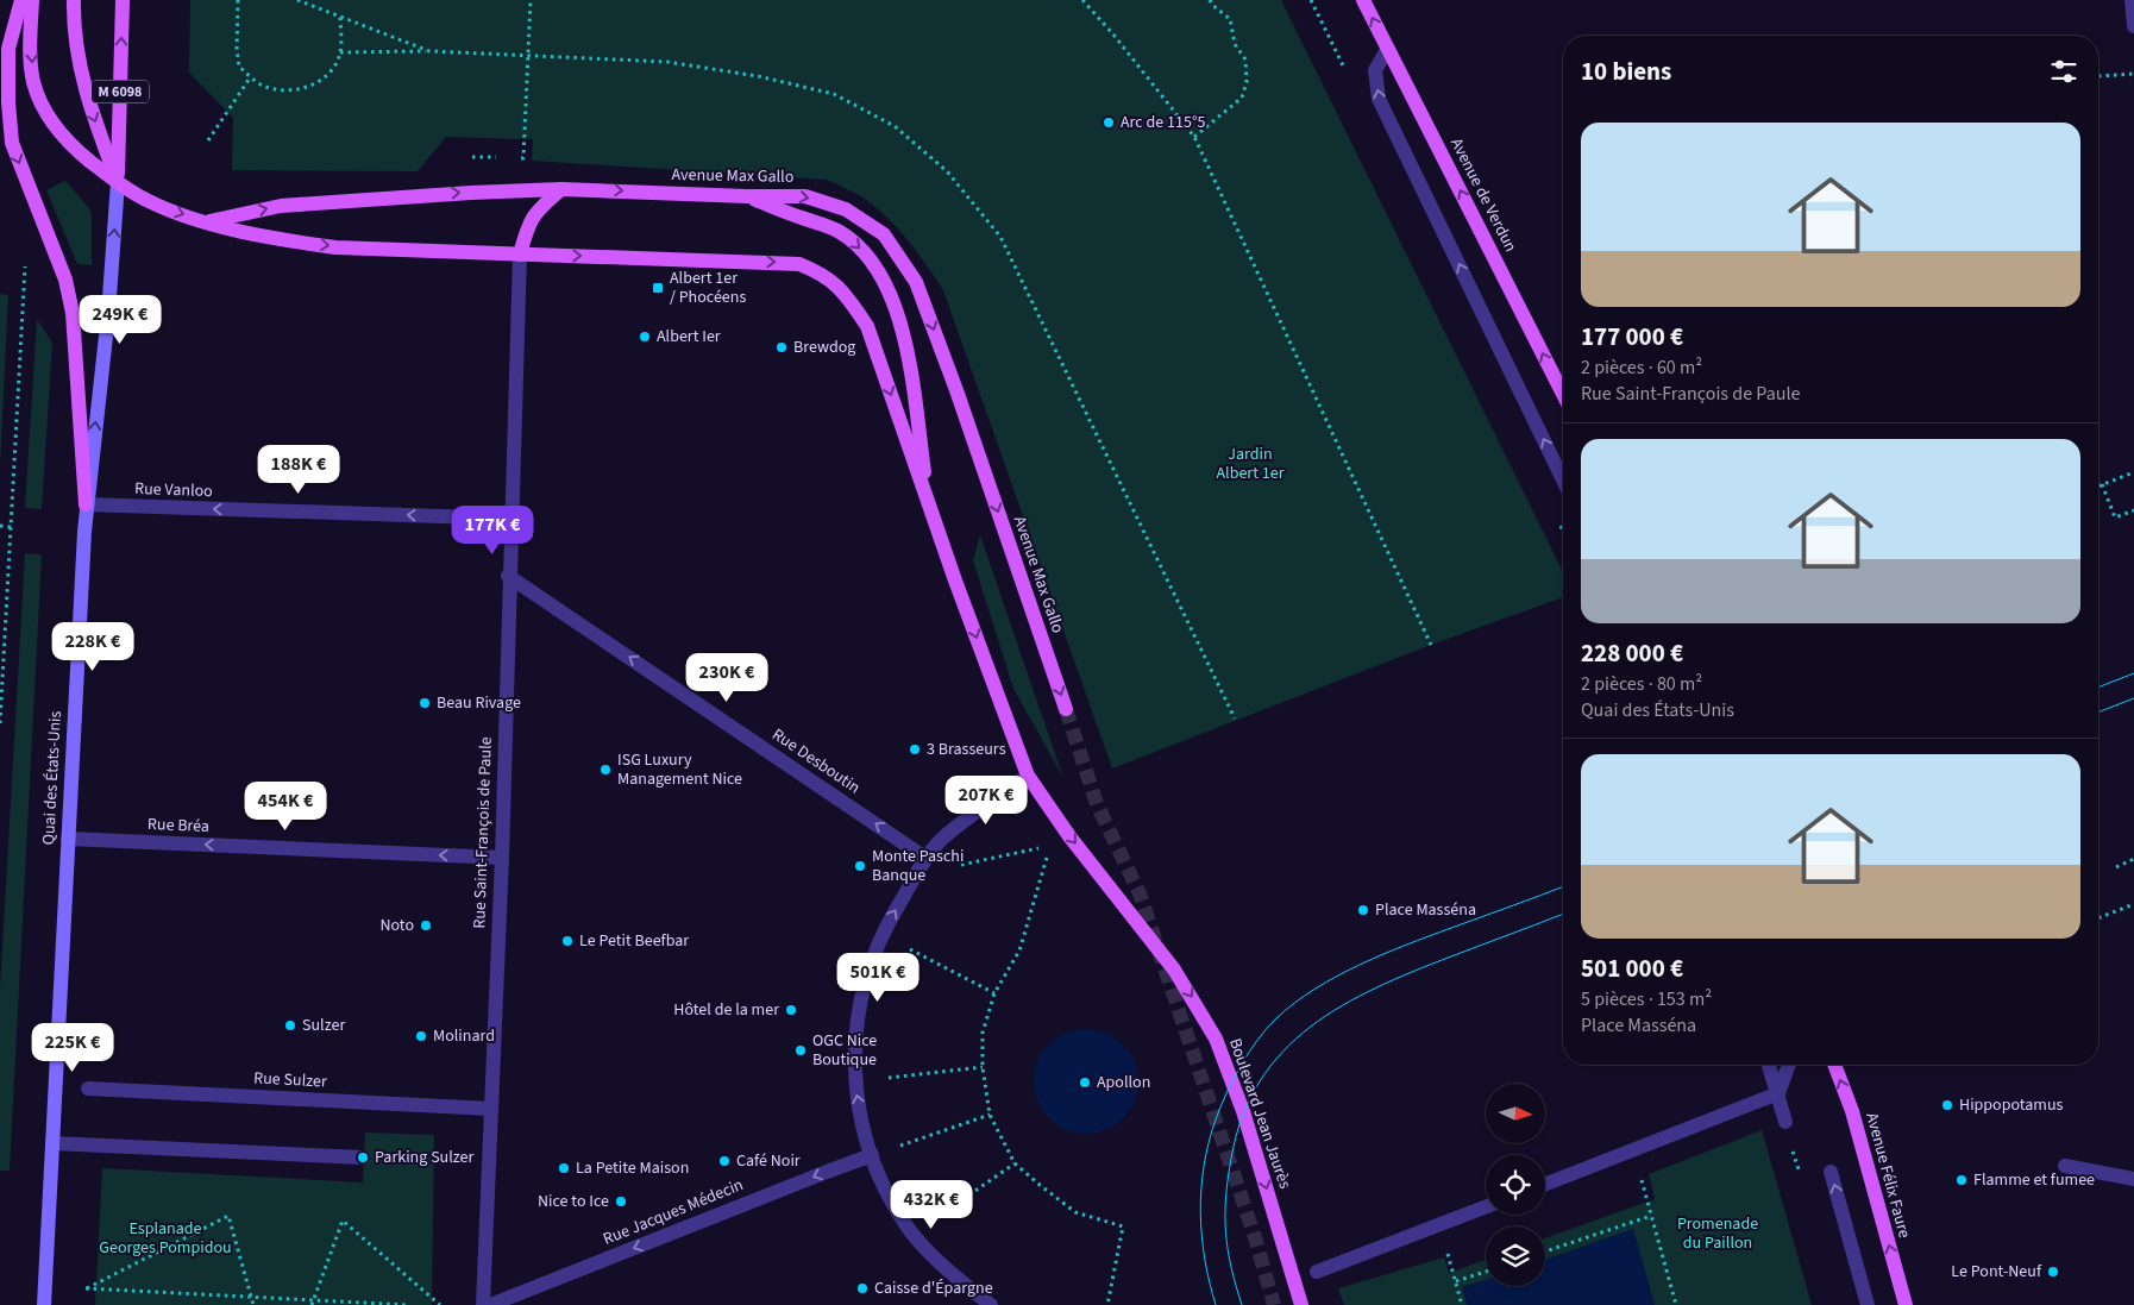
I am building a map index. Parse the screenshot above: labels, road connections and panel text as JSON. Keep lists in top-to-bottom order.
{
  "streets": {
    "main road": [
      "M 6098",
      "Avenue Max Gallo",
      "Avenue de Verdun",
      "Quai des États-Unis",
      "Boulevard Jean Jaurès",
      "Avenue Félix Faure"
    ],
    "street": [
      "Rue Vanloo",
      "Rue Desboutin",
      "Rue Bréa",
      "Rue Saint-François de Paule",
      "Rue Sulzer",
      "Rue Jacques Médecin"
    ]
  },
  "crossings": [
    ["M 6098", "Quai des États-Unis"],
    ["Rue Vanloo", "Quai des États-Unis"],
    ["Rue Vanloo", "Rue Saint-François de Paule"],
    ["Rue Desboutin", "Rue Saint-François de Paule"],
    ["Quai des États-Unis", "Rue Bréa"],
    ["Rue Bréa", "Rue Saint-François de Paule"],
    ["Rue Saint-François de Paule", "Rue Sulzer"]
  ],
  "one_way": [
    "Avenue Max Gallo",
    "Avenue de Verdun",
    "Rue Vanloo",
    "Rue Desboutin",
    "Rue Bréa",
    "Boulevard Jean Jaurès",
    "Avenue Félix Faure",
    "Rue Jacques Médecin"
  ],
  "parks": ["Jardin Albert 1er", "Promenade du Paillon", "Esplanade Georges Pompidou"],
  "places": {
    "other": [
      "Arc de 115°5",
      "Albert Ier",
      "Brewdog",
      "Beau Rivage",
      "3 Brasseurs",
      "ISG Luxury Management Nice",
      "Monte Paschi Banque",
      "Place Masséna",
      "Noto",
      "Le Petit Beefbar",
      "Hôtel de la mer",
      "Sulzer",
      "Molinard",
      "OGC Nice Boutique",
      "Apollon",
      "Hippopotamus",
      "Parking Sulzer",
      "Café Noir",
      "La Petite Maison",
      "Flamme et fumee",
      "Nice to Ice",
      "Le Pont-Neuf",
      "Caisse d'Épargne"
    ],
    "transit": ["Albert 1er / Phocéens"]
  },
  "north": "right",
  "page": {
    "heading": "10 biens",
    "list": [
      {
        "name": "177 000 €",
        "note": "2 pièces · 60 m² · Rue Saint-François de Paule"
      },
      {
        "name": "228 000 €",
        "note": "2 pièces · 80 m² · Quai des États-Unis"
      },
      {
        "name": "501 000 €",
        "note": "5 pièces · 153 m² · Place Masséna"
      }
    ],
    "price": [
      "249K €",
      "188K €",
      "177K €",
      "228K €",
      "230K €",
      "207K €",
      "454K €",
      "501K €",
      "225K €",
      "432K €"
    ]
  }
}
